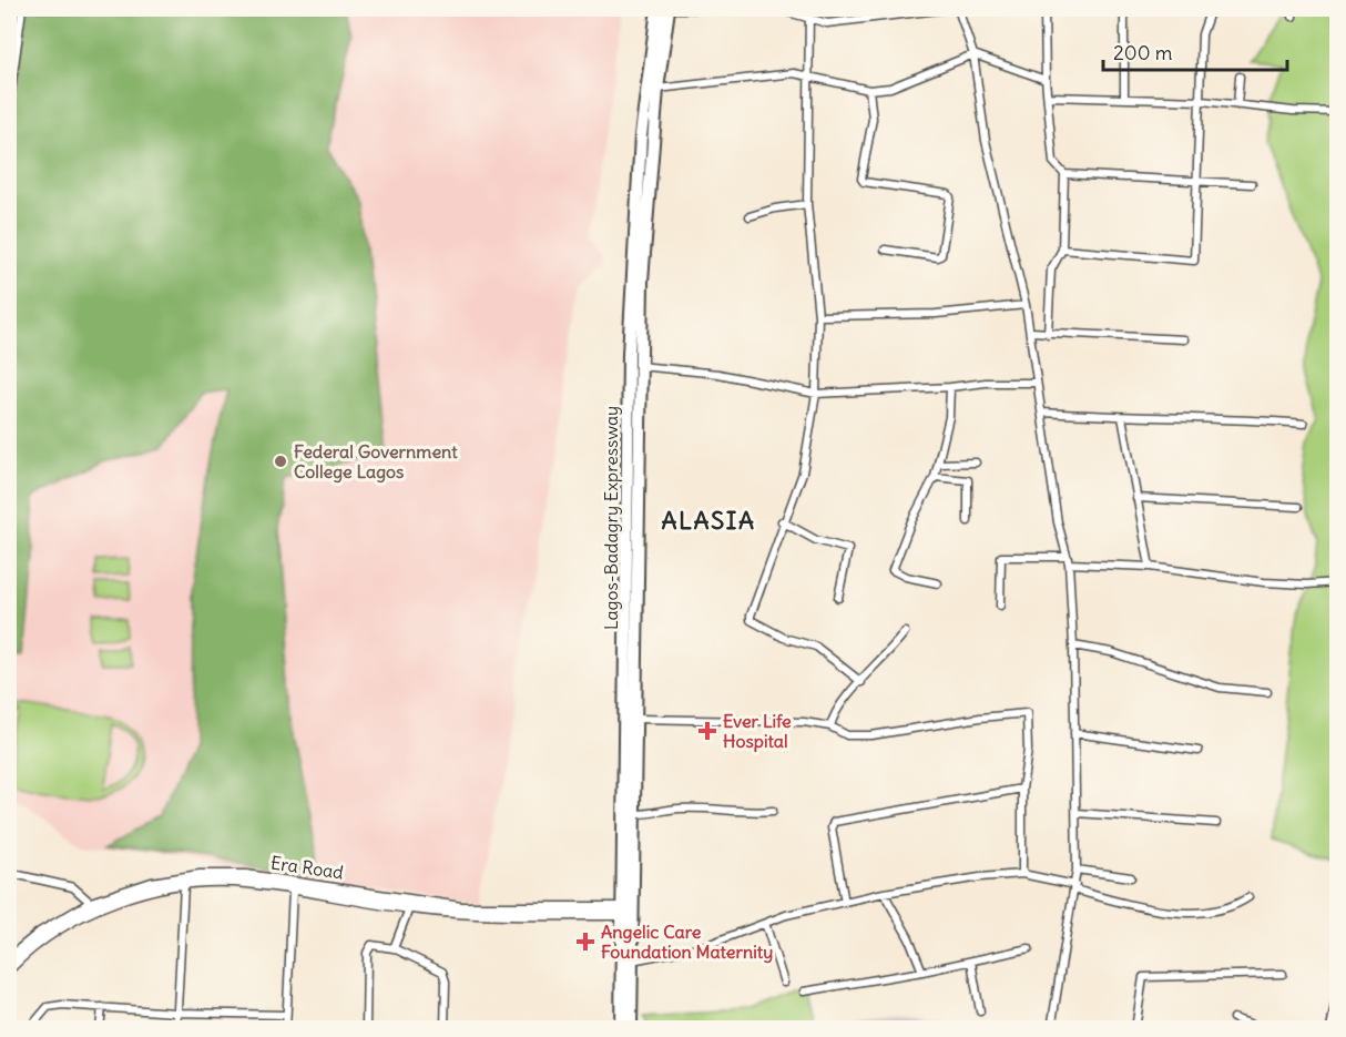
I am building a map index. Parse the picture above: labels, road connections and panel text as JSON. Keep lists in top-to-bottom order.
{
  "streets": {
    "highway": ["Lagos-Badagry Expressway"],
    "main road": ["Era Road"]
  },
  "crossings": [
    ["Lagos-Badagry Expressway", "Era Road"]
  ],
  "districts": ["ALASIA"],
  "places": {
    "other": ["Federal Government College Lagos"],
    "health": ["Ever Life Hospital", "Angelic Care Foundation Maternity"]
  },
  "scale_bar": "200 m"
}
